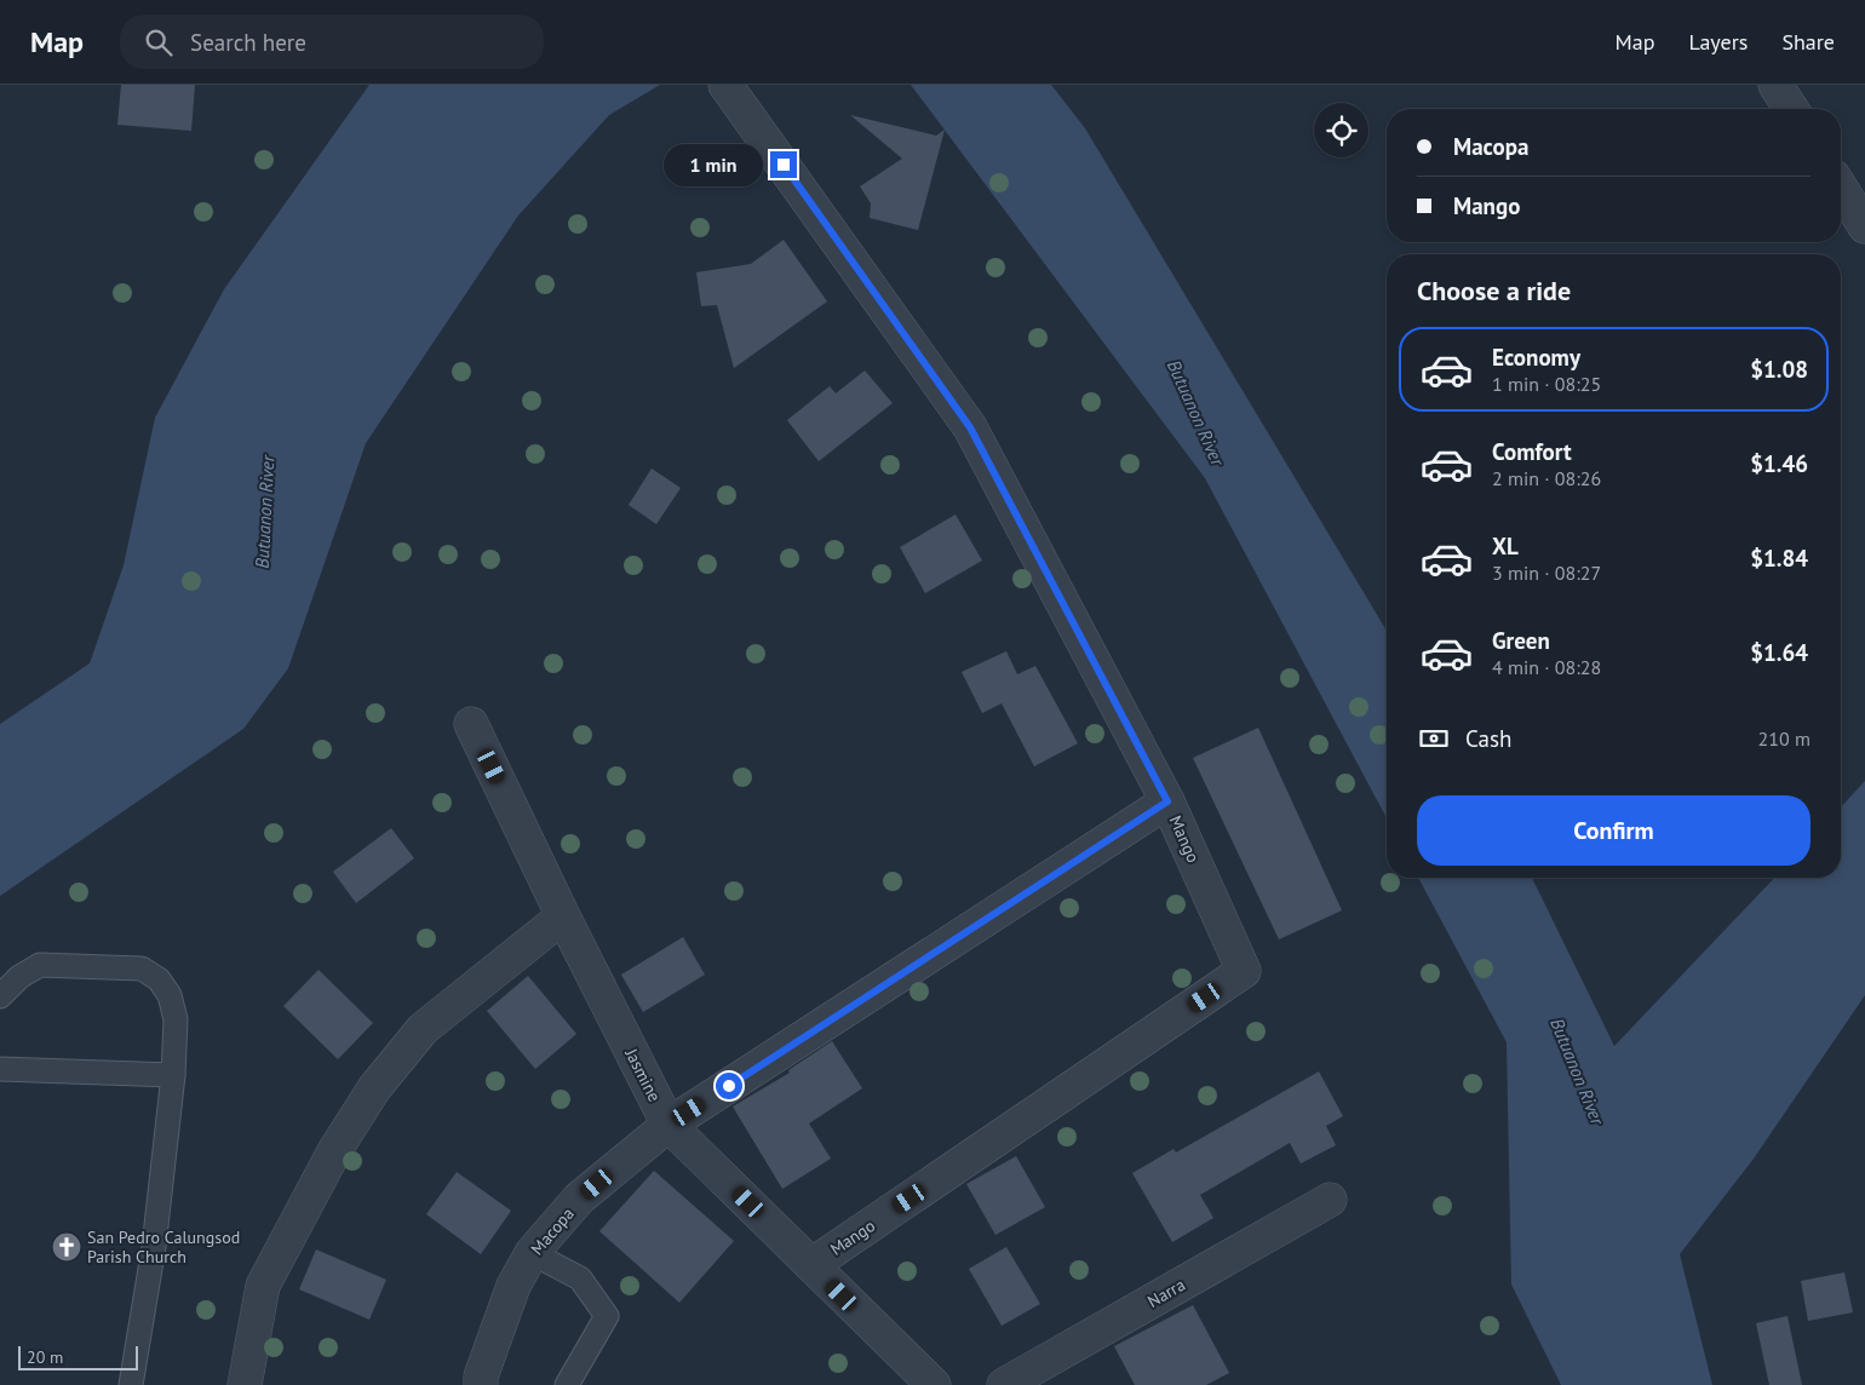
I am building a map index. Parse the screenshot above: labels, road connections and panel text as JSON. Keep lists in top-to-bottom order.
{
  "streets": {
    "street": [
      "Mango",
      "Jasmine",
      "Macopa",
      "Narra"
    ]
  },
  "crossings": [
    ["Mango", "Jasmine"],
    ["Mango", "Macopa"],
    ["Jasmine", "Macopa"]
  ],
  "water": ["Butuanon River"],
  "places": {
    "church": ["San Pedro Calungsod Parish Church"]
  },
  "scale_bar": "20 m",
  "page": {
    "header": "Map",
    "search": "Search here",
    "nav": ["Map", "Layers", "Share"],
    "banner": ["Macopa", "Mango"],
    "bubble": "1 min",
    "heading": "Choose a ride",
    "list": [
      {
        "name": "Economy",
        "note": "1 min · 08:25",
        "value": "$1.08"
      },
      {
        "name": "Comfort",
        "note": "2 min · 08:26",
        "value": "$1.46"
      },
      {
        "name": "XL",
        "note": "3 min · 08:27",
        "value": "$1.84"
      },
      {
        "name": "Green",
        "note": "4 min · 08:28",
        "value": "$1.64"
      }
    ],
    "pay": ["Cash", "210 m"],
    "buttons": "Confirm",
    "scale": "20 m"
  }
}
